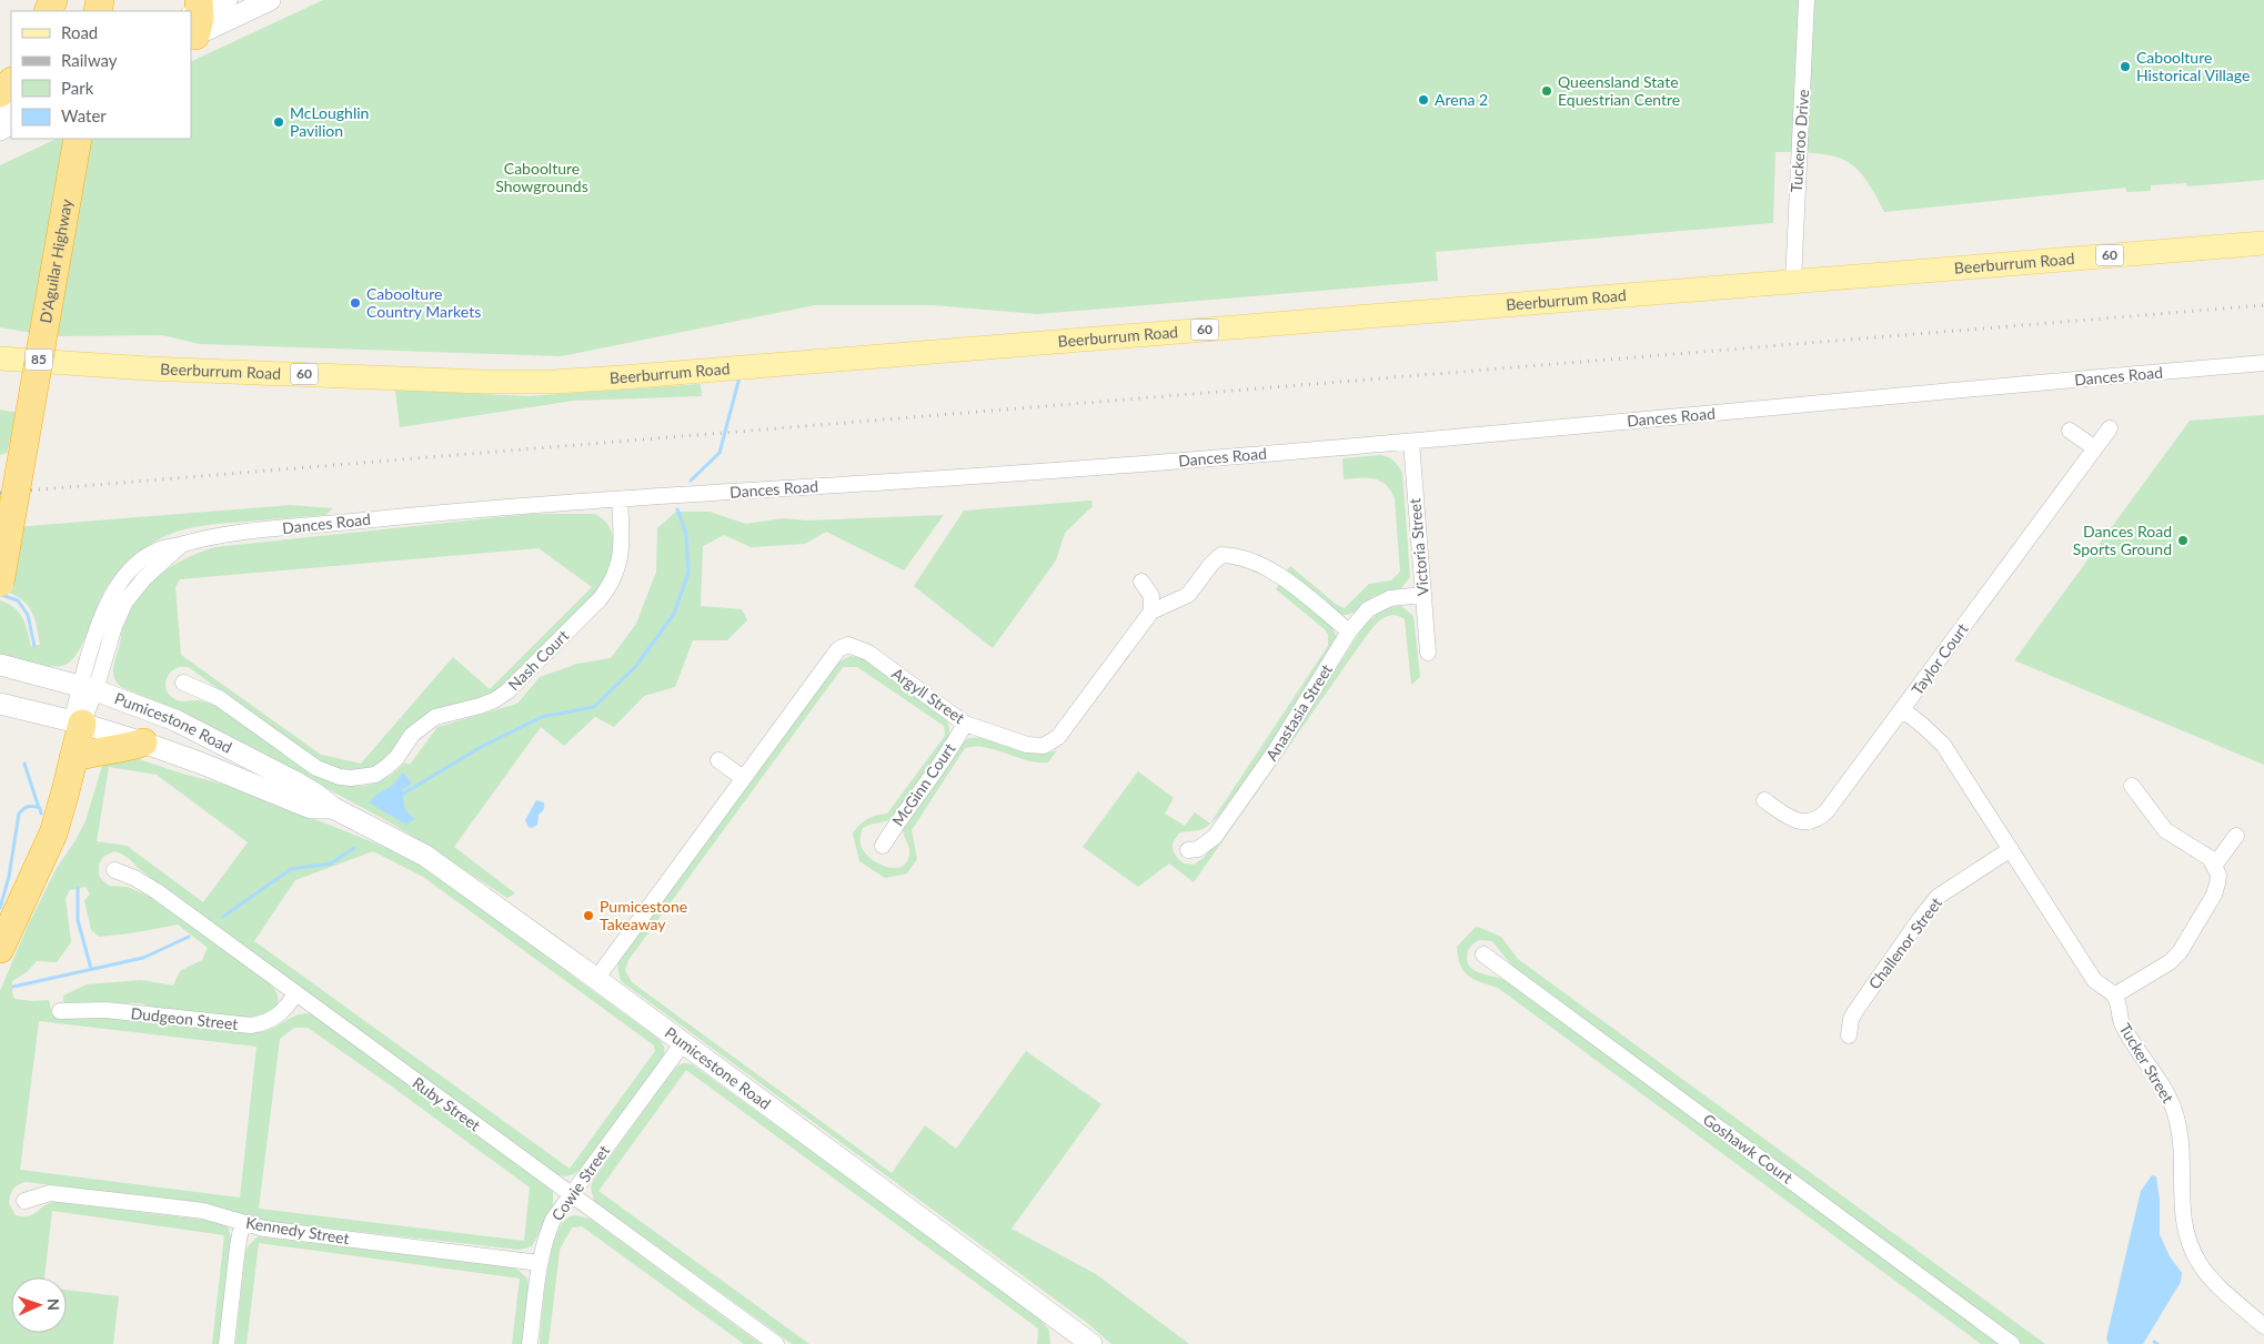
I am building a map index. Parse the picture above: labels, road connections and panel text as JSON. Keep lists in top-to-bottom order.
{
  "streets": {
    "highway": ["D'Aguilar Highway", "85"],
    "main road": ["60", "Beerburrum Road", "Pumicestone Road"],
    "street": [
      "Tuckeroo Drive",
      "Dances Road",
      "Victoria Street",
      "Taylor Court",
      "Nash Court",
      "Argyll Street",
      "Anastasia Street",
      "McGinn Court",
      "Challenor Street",
      "Dudgeon Street",
      "Tucker Street",
      "Ruby Street",
      "Goshawk Court",
      "Cowie Street",
      "Kennedy Street"
    ]
  },
  "crossings": [
    ["Tuckeroo Drive", "Beerburrum Road"],
    ["Dances Road", "Victoria Street"],
    ["Dances Road", "Nash Court"],
    ["Dances Road", "Pumicestone Road"],
    ["Victoria Street", "Anastasia Street"],
    ["Argyll Street", "Anastasia Street"],
    ["Argyll Street", "Pumicestone Road"],
    ["Argyll Street", "McGinn Court"],
    ["Pumicestone Road", "Cowie Street"],
    ["Dudgeon Street", "Ruby Street"],
    ["Ruby Street", "Cowie Street"],
    ["Cowie Street", "Kennedy Street"]
  ],
  "parks": ["Caboolture Showgrounds"],
  "places": [
    "Caboolture Historical Village",
    "Queensland State Equestrian Centre",
    "Arena 2",
    "McLoughlin Pavilion",
    "Caboolture Country Markets",
    "Dances Road Sports Ground",
    "Pumicestone Takeaway"
  ],
  "legend": [
    "Road",
    "Railway",
    "Park",
    "Water"
  ],
  "north": "right"
}
